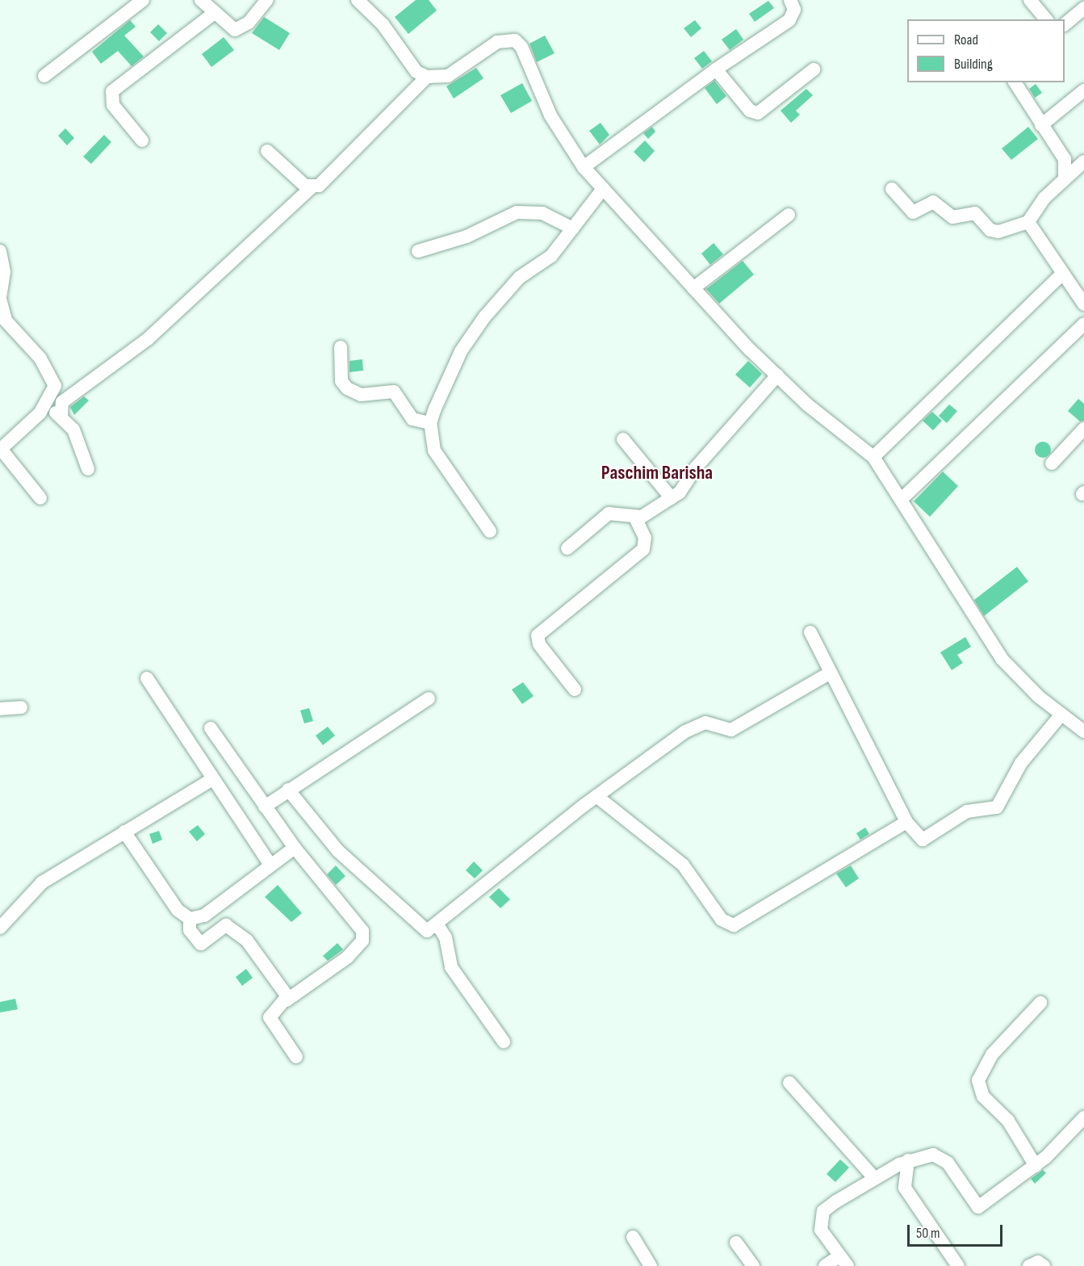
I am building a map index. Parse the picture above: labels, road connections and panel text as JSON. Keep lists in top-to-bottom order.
{
  "districts": ["Paschim Barisha"],
  "legend": ["Road", "Building"],
  "scale_bar": "50 m"
}
